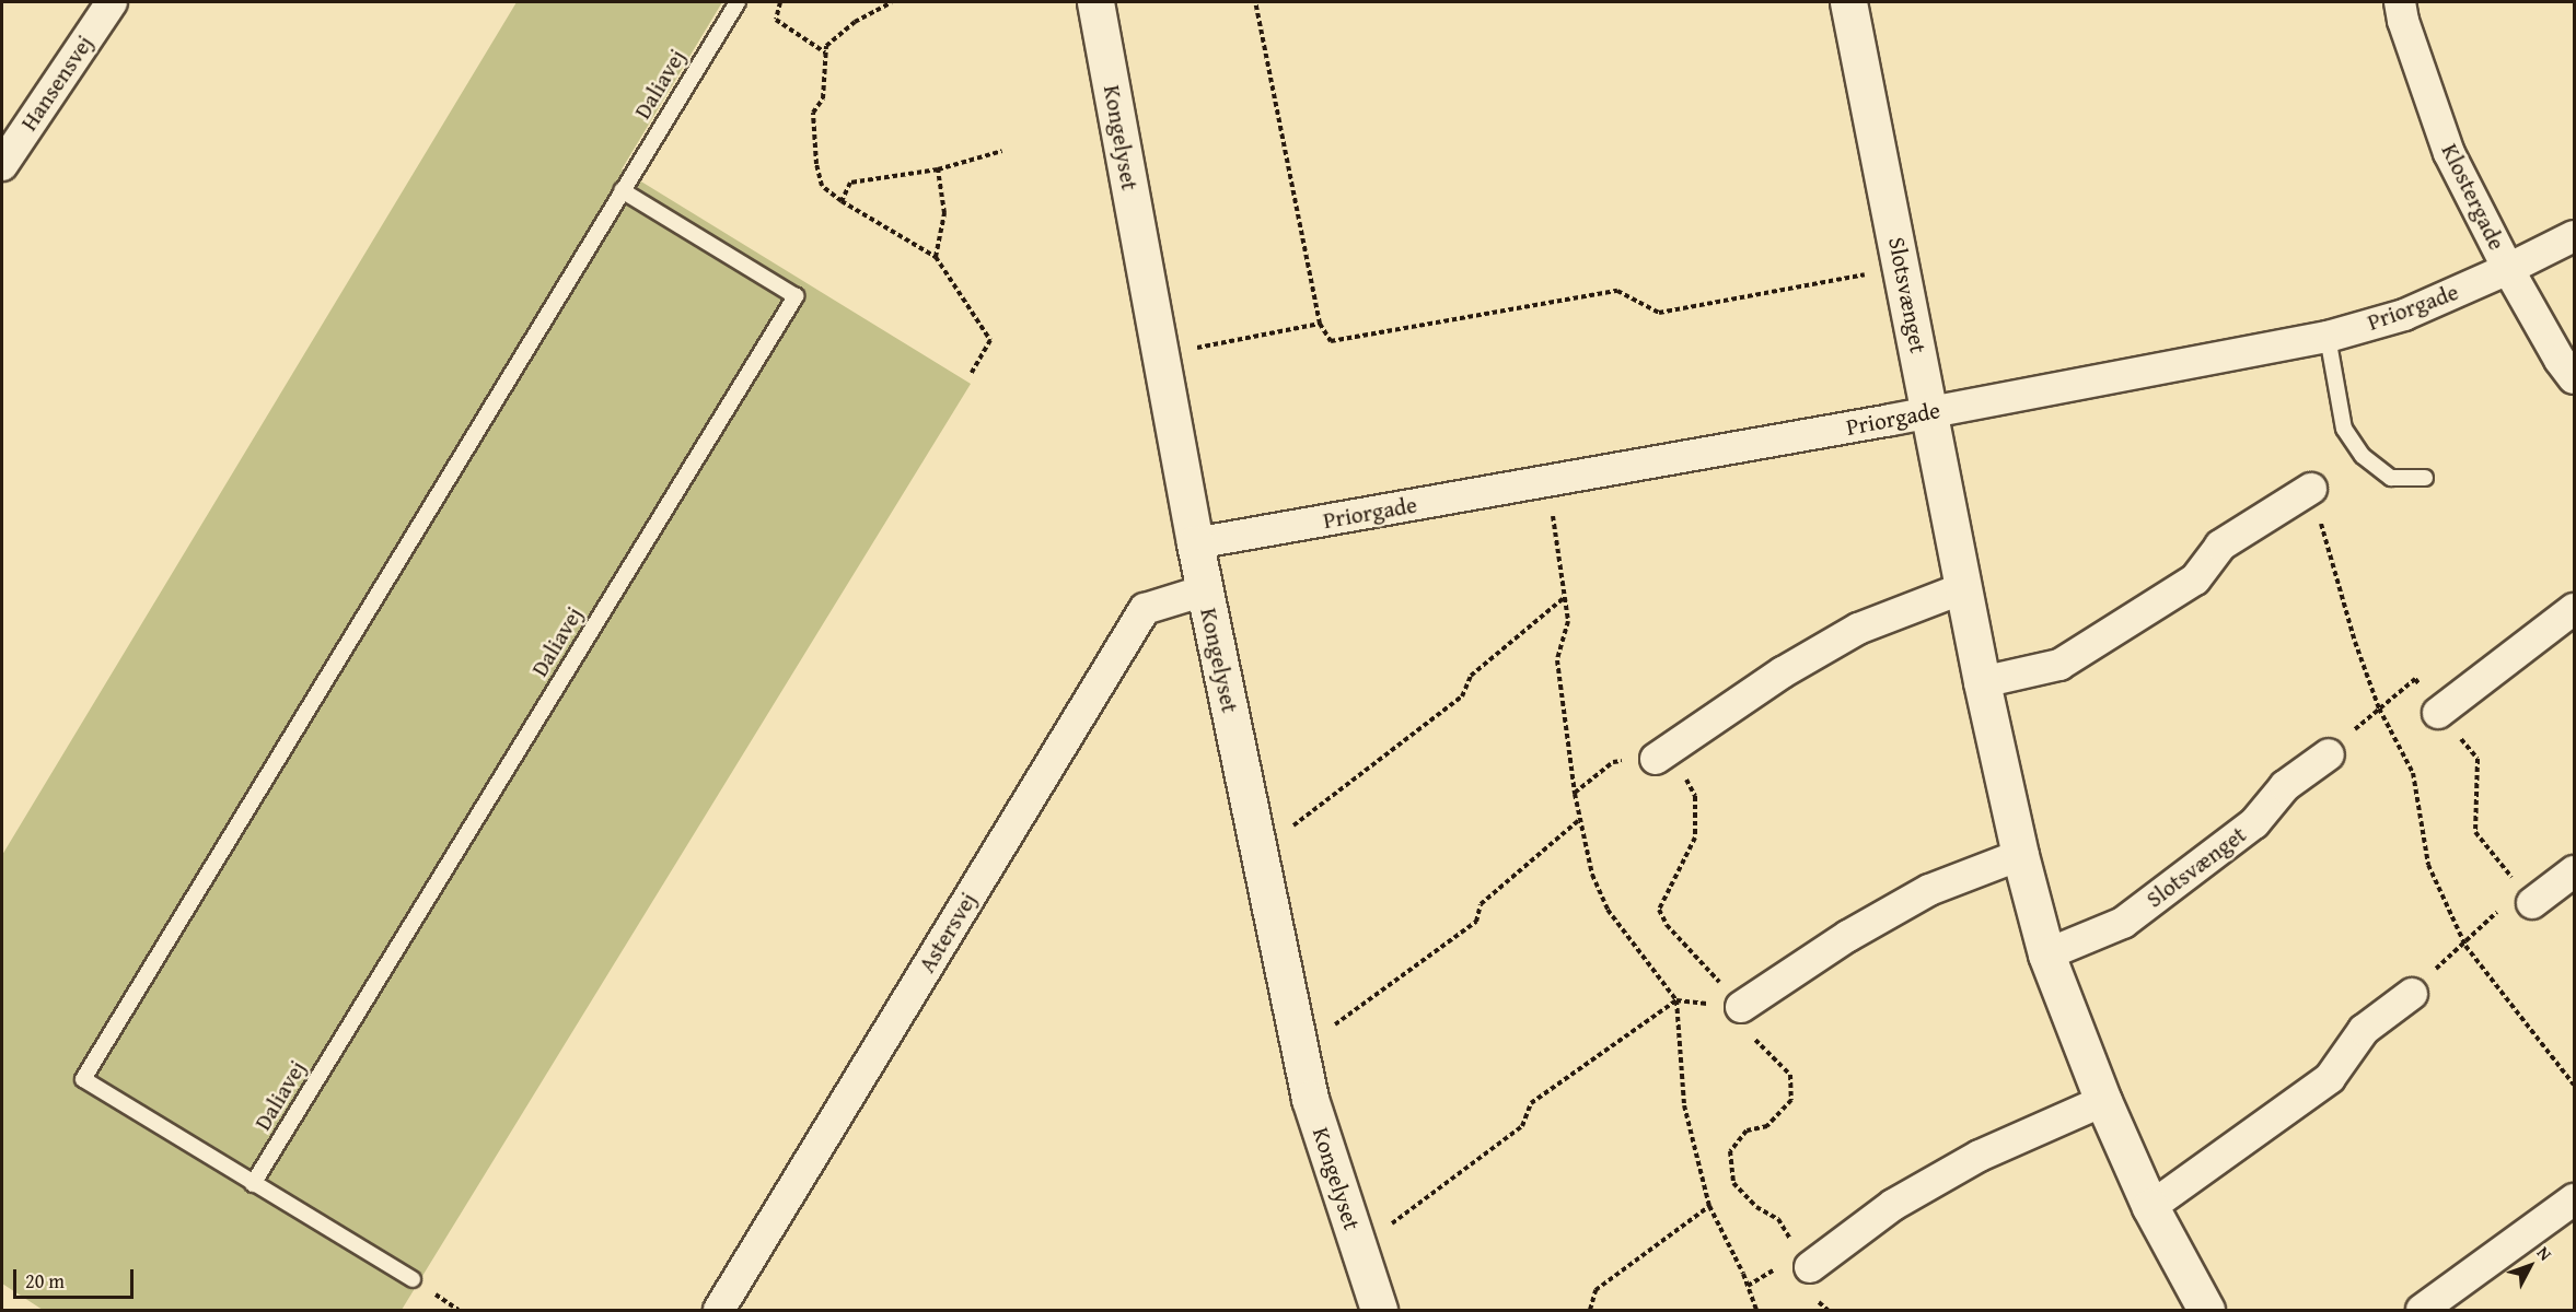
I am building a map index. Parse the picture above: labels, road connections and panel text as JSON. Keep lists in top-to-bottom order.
{
  "streets": {
    "street": [
      "Hansensvej",
      "Kongelyset",
      "Klostergade",
      "Slotsvænget",
      "Priorgade",
      "Astersvej"
    ],
    "lane": ["Daliavej"]
  },
  "crossings": [
    ["Kongelyset", "Priorgade"],
    ["Kongelyset", "Astersvej"],
    ["Klostergade", "Priorgade"],
    ["Slotsvænget", "Priorgade"]
  ],
  "scale_bar": "20 m",
  "north": "top right"
}
